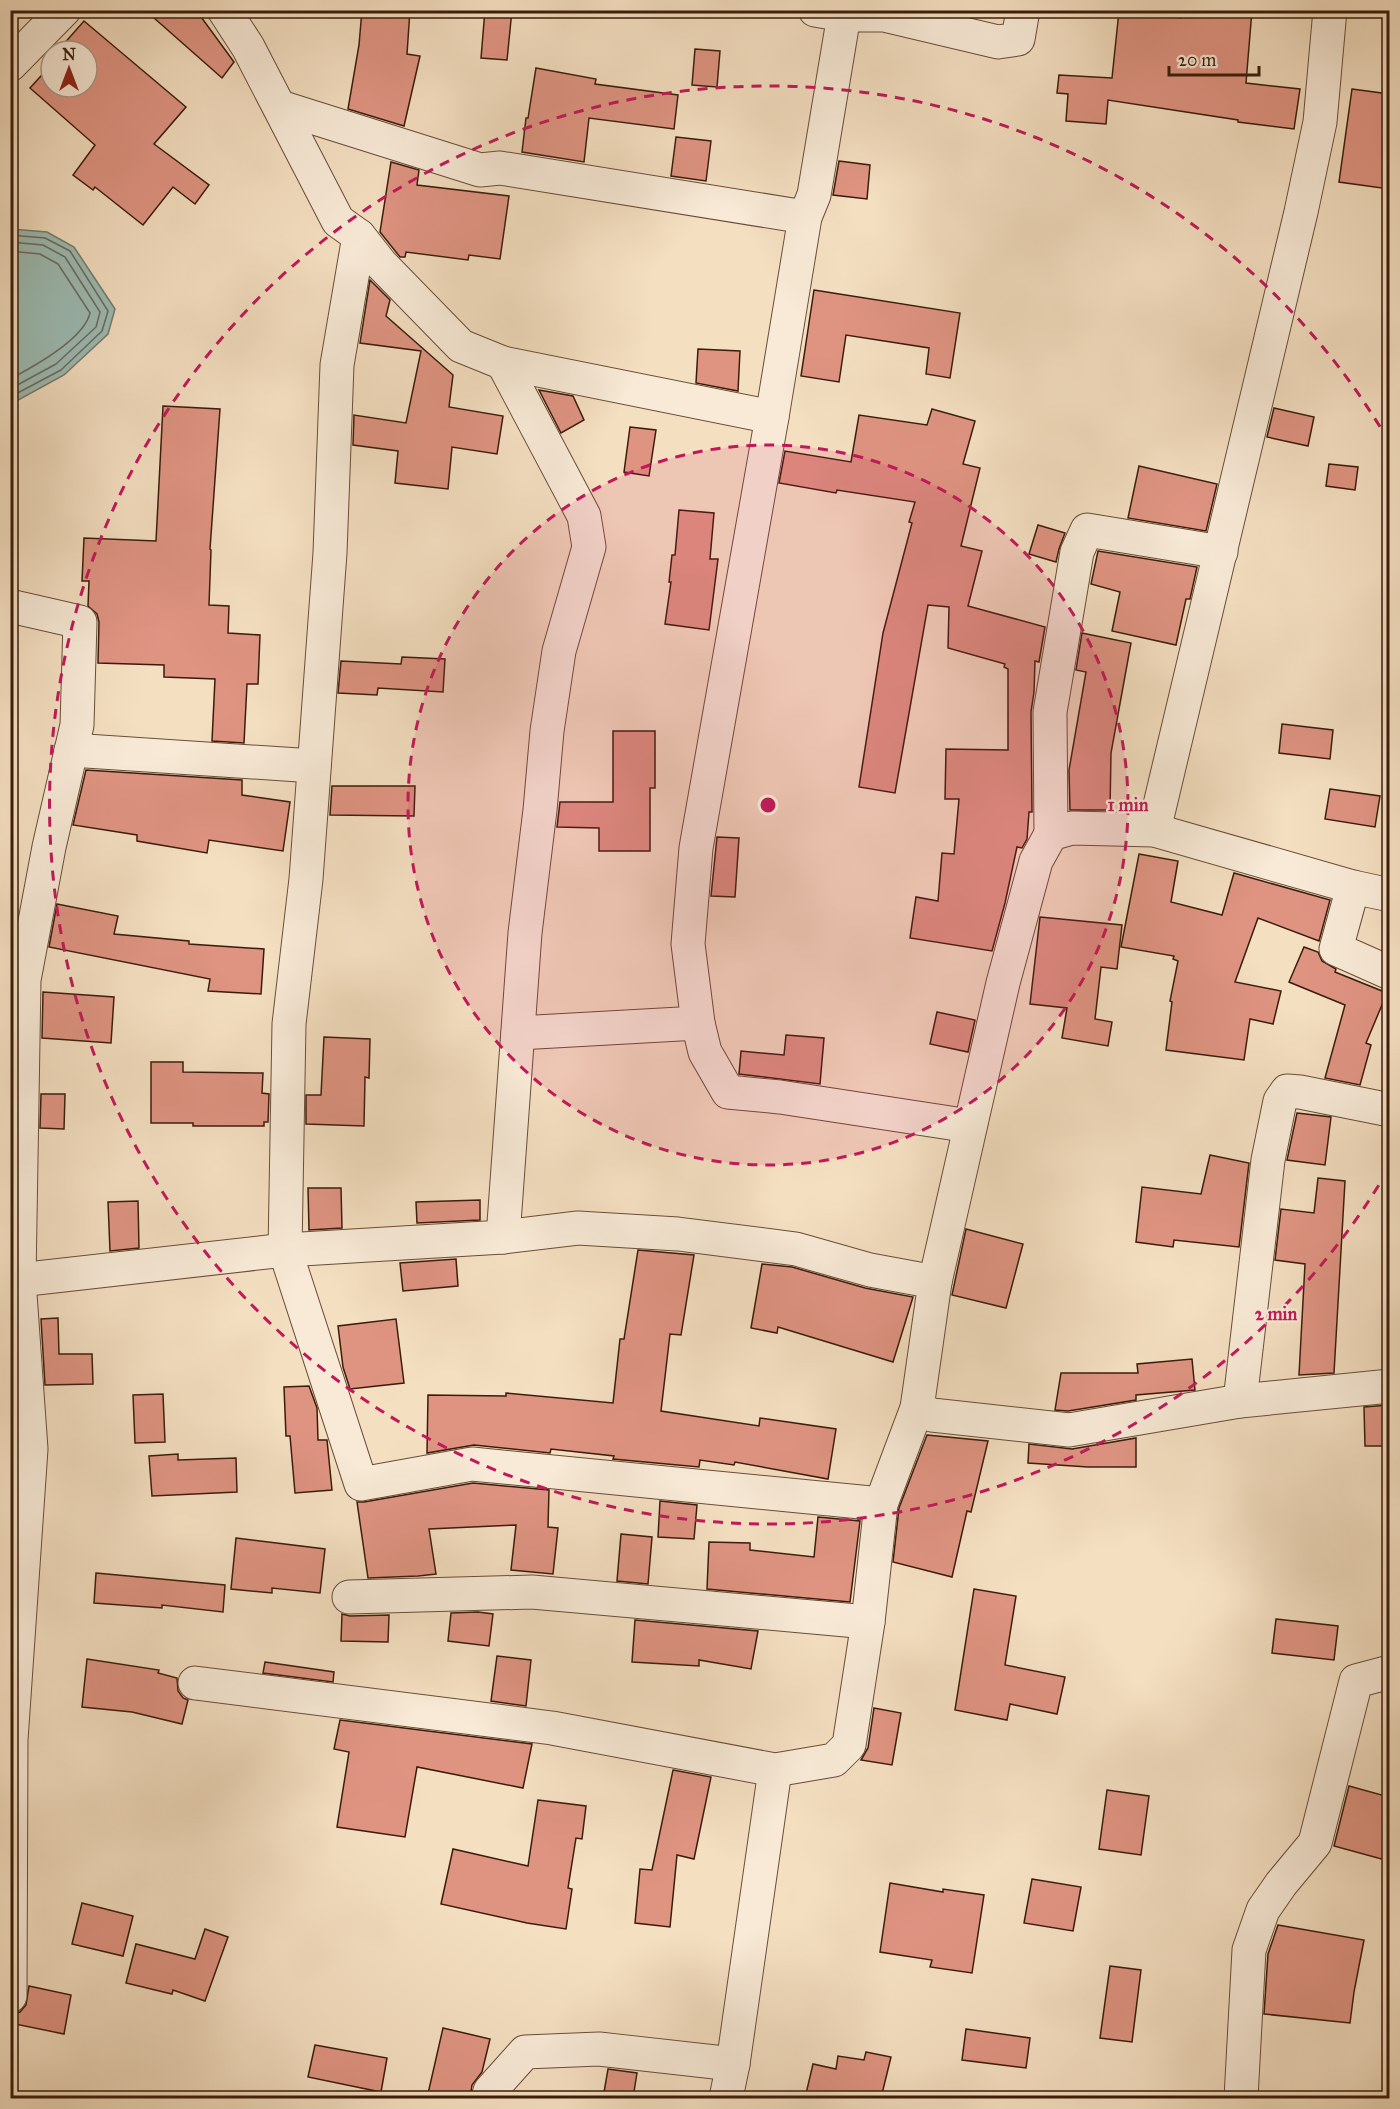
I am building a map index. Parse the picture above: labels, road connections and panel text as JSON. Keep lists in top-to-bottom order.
{
  "scale_bar": "20 m",
  "north": "top",
  "rings": ["1 min", "2 min"]
}
